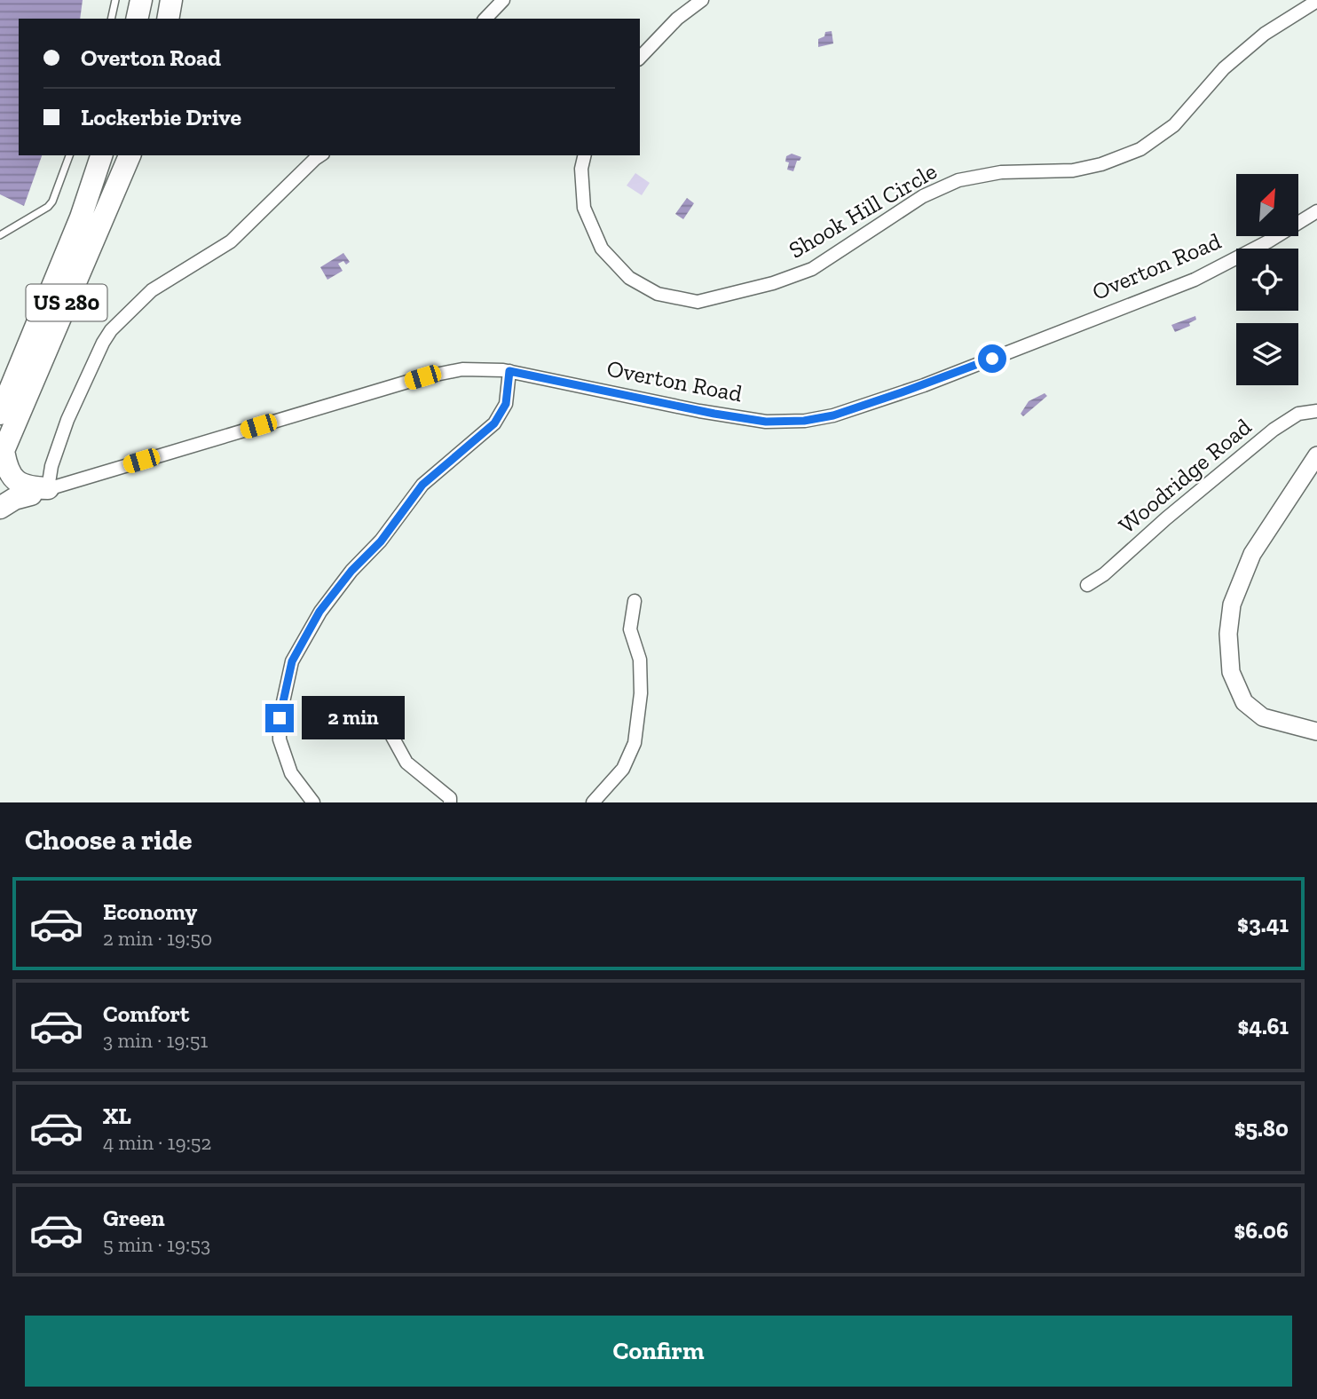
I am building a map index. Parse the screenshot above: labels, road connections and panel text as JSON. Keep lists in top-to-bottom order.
{
  "streets": {
    "highway": ["US 280"],
    "street": ["Shook Hill Circle", "Overton Road", "Woodridge Road"]
  },
  "north": "top right",
  "page": {
    "banner": ["Overton Road", "Lockerbie Drive"],
    "bubble": "2 min",
    "heading": "Choose a ride",
    "list": [
      {
        "name": "Economy",
        "note": "2 min · 19:50",
        "value": "$3.41"
      },
      {
        "name": "Comfort",
        "note": "3 min · 19:51",
        "value": "$4.61"
      },
      {
        "name": "XL",
        "note": "4 min · 19:52",
        "value": "$5.80"
      },
      {
        "name": "Green",
        "note": "5 min · 19:53",
        "value": "$6.06"
      }
    ],
    "buttons": "Confirm"
  }
}
